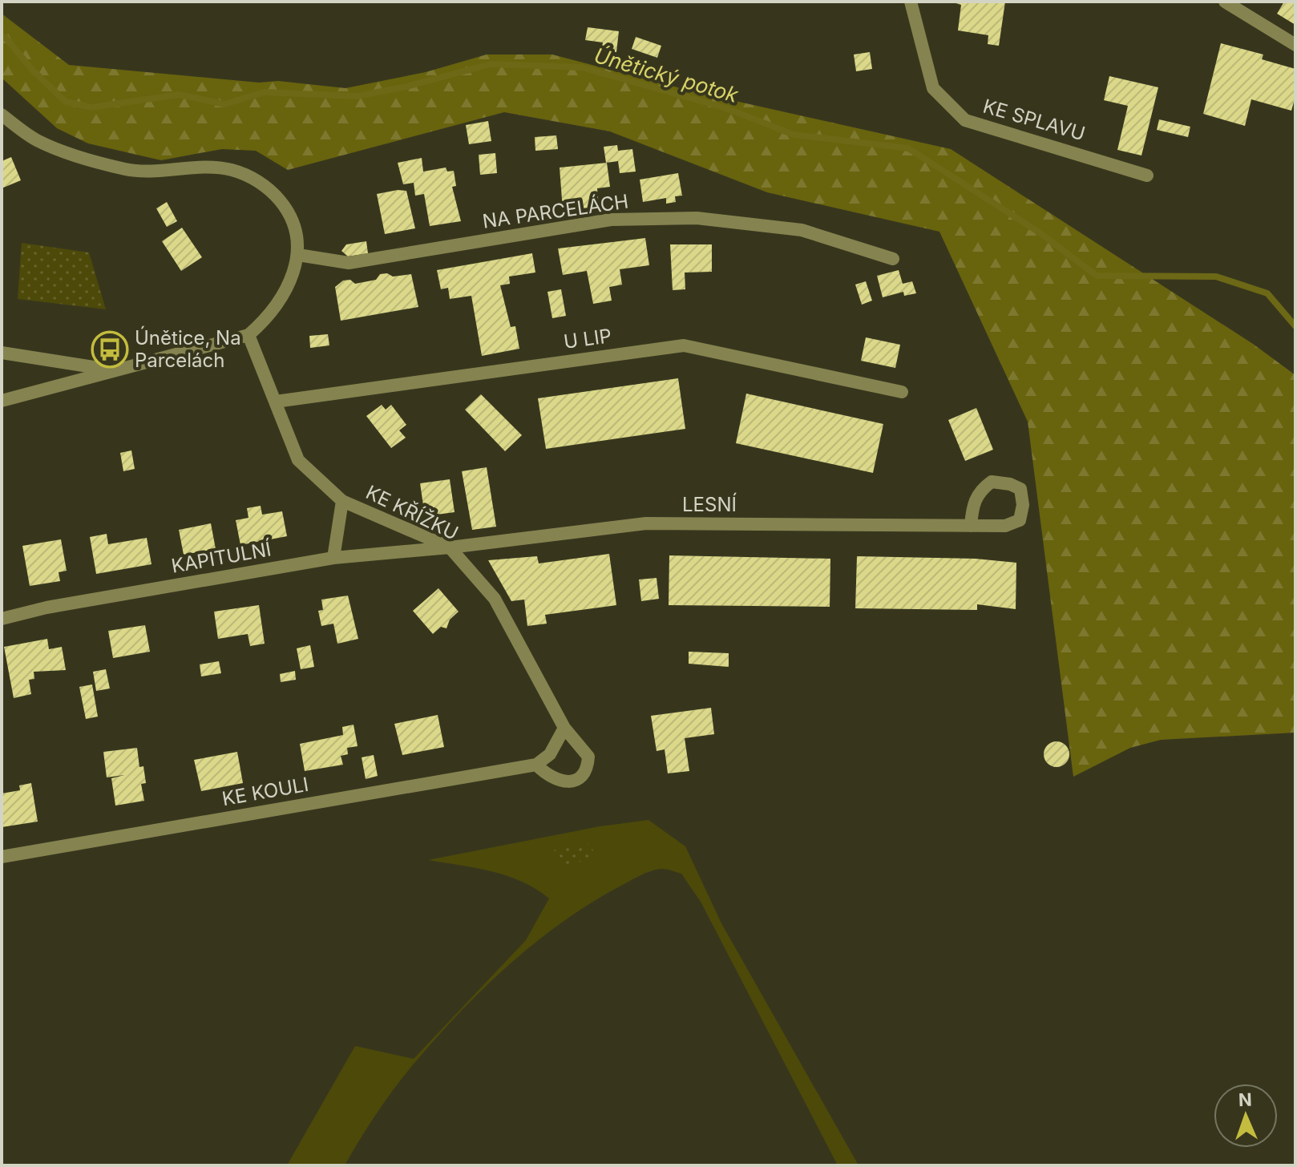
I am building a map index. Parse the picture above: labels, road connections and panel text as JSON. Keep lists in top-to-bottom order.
{
  "streets": {
    "street": [
      "KE SPLAVU",
      "NA PARCELÁCH",
      "U LIP",
      "LESNÍ",
      "KE KŘÍŽKU",
      "KAPITULNÍ",
      "KE KOULI"
    ]
  },
  "crossings": [
    ["U LIP", "KE KŘÍŽKU"],
    ["LESNÍ", "KE KŘÍŽKU"],
    ["LESNÍ", "KAPITULNÍ"],
    ["KE KŘÍŽKU", "KAPITULNÍ"]
  ],
  "water": ["Únětický potok"],
  "places": {
    "bus stop": ["Únětice, Na Parcelách"]
  },
  "north": "top"
}
